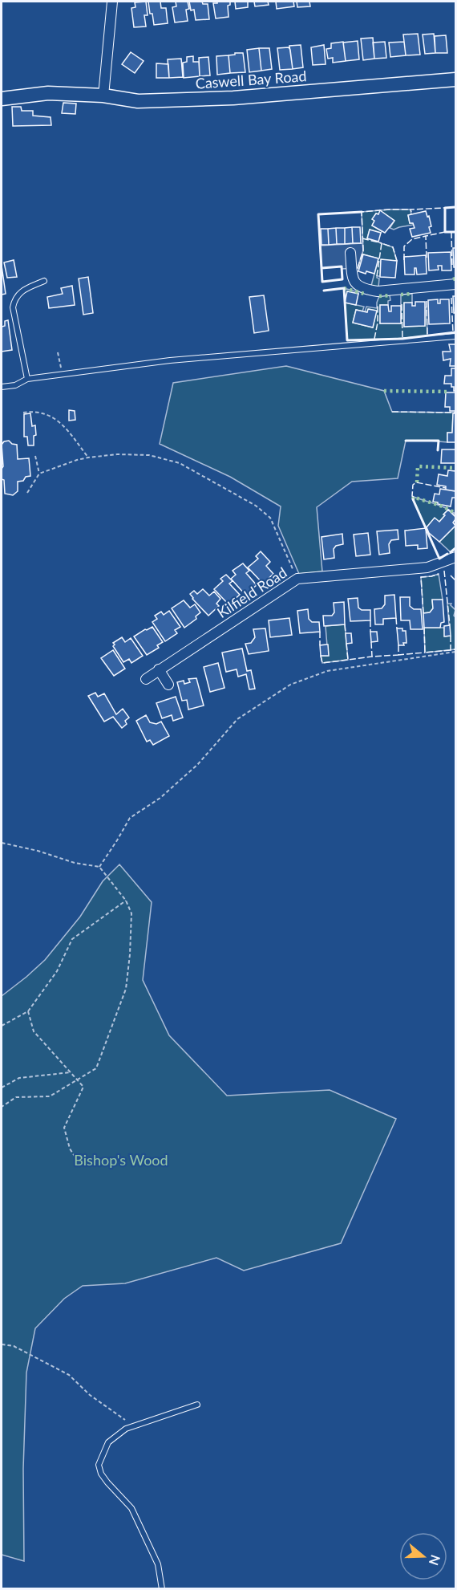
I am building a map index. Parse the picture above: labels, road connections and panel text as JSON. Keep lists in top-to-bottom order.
{
  "streets": {
    "street": ["Caswell Bay Road", "Kilfield Road"]
  },
  "parks": ["Bishop's Wood"],
  "north": "right"
}
